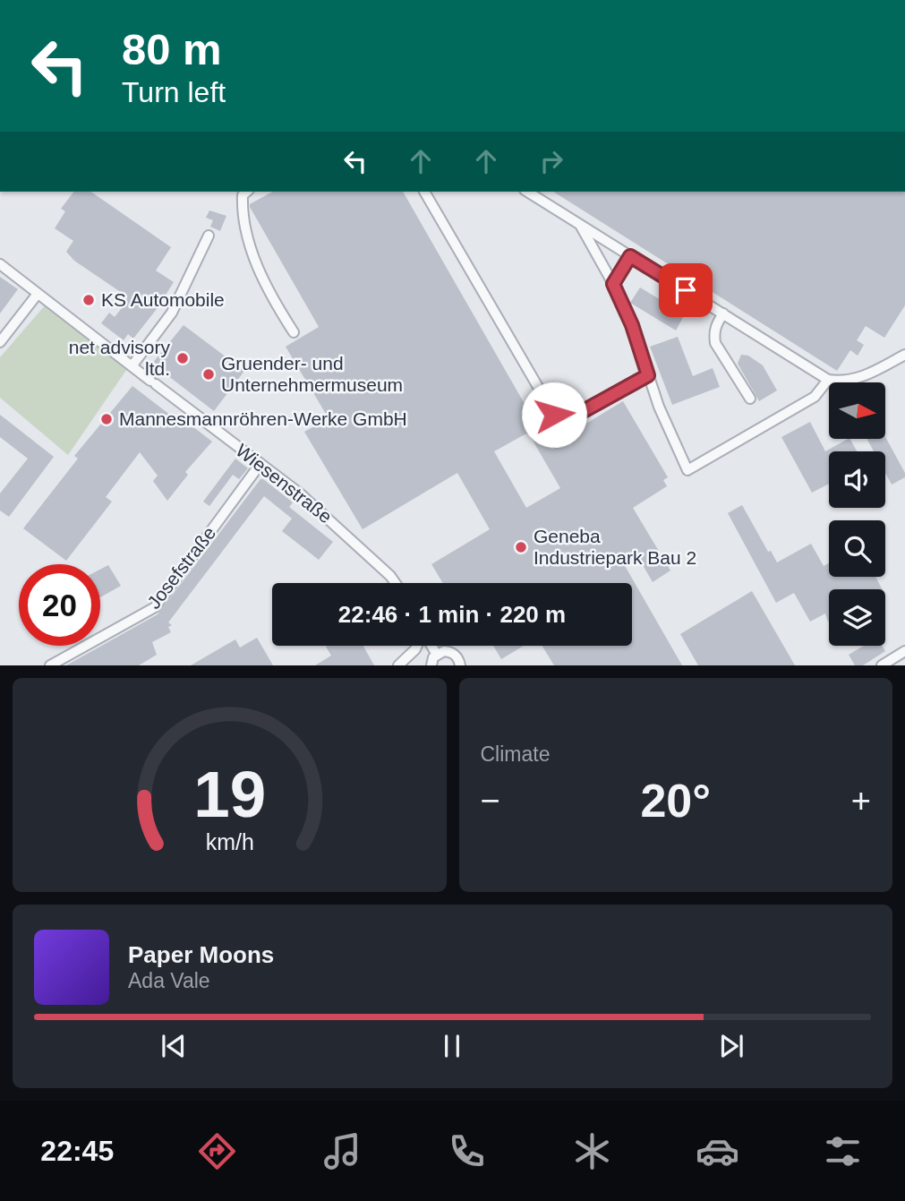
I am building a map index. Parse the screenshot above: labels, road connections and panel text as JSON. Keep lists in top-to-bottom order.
{
  "streets": {
    "street": ["Wiesenstraße", "Josefstraße"]
  },
  "crossings": [
    ["Wiesenstraße", "Josefstraße"]
  ],
  "places": [
    "KS Automobile",
    "net advisory ltd.",
    "Gruender- und Unternehmermuseum",
    "Mannesmannröhren-Werke GmbH",
    "Geneba Industriepark Bau 2"
  ],
  "north": "right",
  "page": {
    "turn": ["80 m", "Turn left"],
    "limit": "20",
    "trip": "22:46 · 1 min · 220 m",
    "tile": "Climate",
    "heat": ["−", "20°", "+"],
    "song": ["Paper Moons", "Ada Vale"],
    "tabs": "22:45",
    "gauge": ["19", "km/h"]
  }
}
